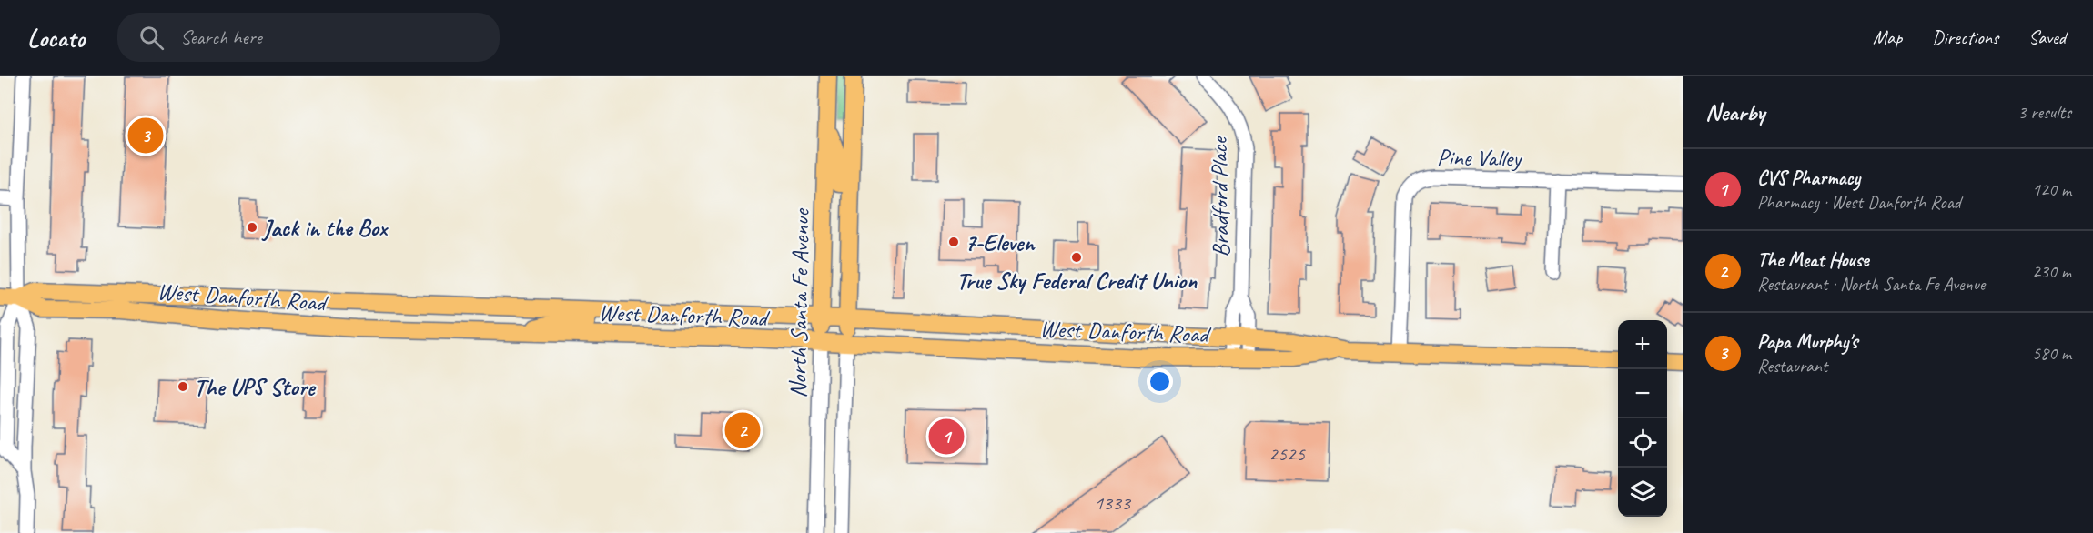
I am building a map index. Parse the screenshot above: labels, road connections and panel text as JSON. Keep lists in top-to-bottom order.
{
  "streets": {
    "main road": ["West Danforth Road", "North Santa Fe Avenue"],
    "street": ["Pine Valley", "Bradford Place"]
  },
  "crossings": [
    ["Pine Valley", "West Danforth Road"],
    ["Bradford Place", "West Danforth Road"],
    ["West Danforth Road", "North Santa Fe Avenue"]
  ],
  "places": [
    "Jack in the Box",
    "7-Eleven",
    "True Sky Federal Credit Union",
    "The UPS Store"
  ],
  "house_numbers": ["2525", "1333"],
  "page": {
    "header": "Locato",
    "search": "Search here",
    "nav": ["Map", "Directions", "Saved"],
    "heading": ["Nearby", "3 results"],
    "pins": ["3", "2", "1"],
    "list": [
      {
        "mark": "1",
        "name": "CVS Pharmacy",
        "note": "Pharmacy · West Danforth Road",
        "value": "120 m"
      },
      {
        "mark": "2",
        "name": "The Meat House",
        "note": "Restaurant · North Santa Fe Avenue",
        "value": "230 m"
      },
      {
        "mark": "3",
        "name": "Papa Murphy's",
        "note": "Restaurant",
        "value": "580 m"
      }
    ],
    "map_buttons": ["+", "−"]
  }
}
